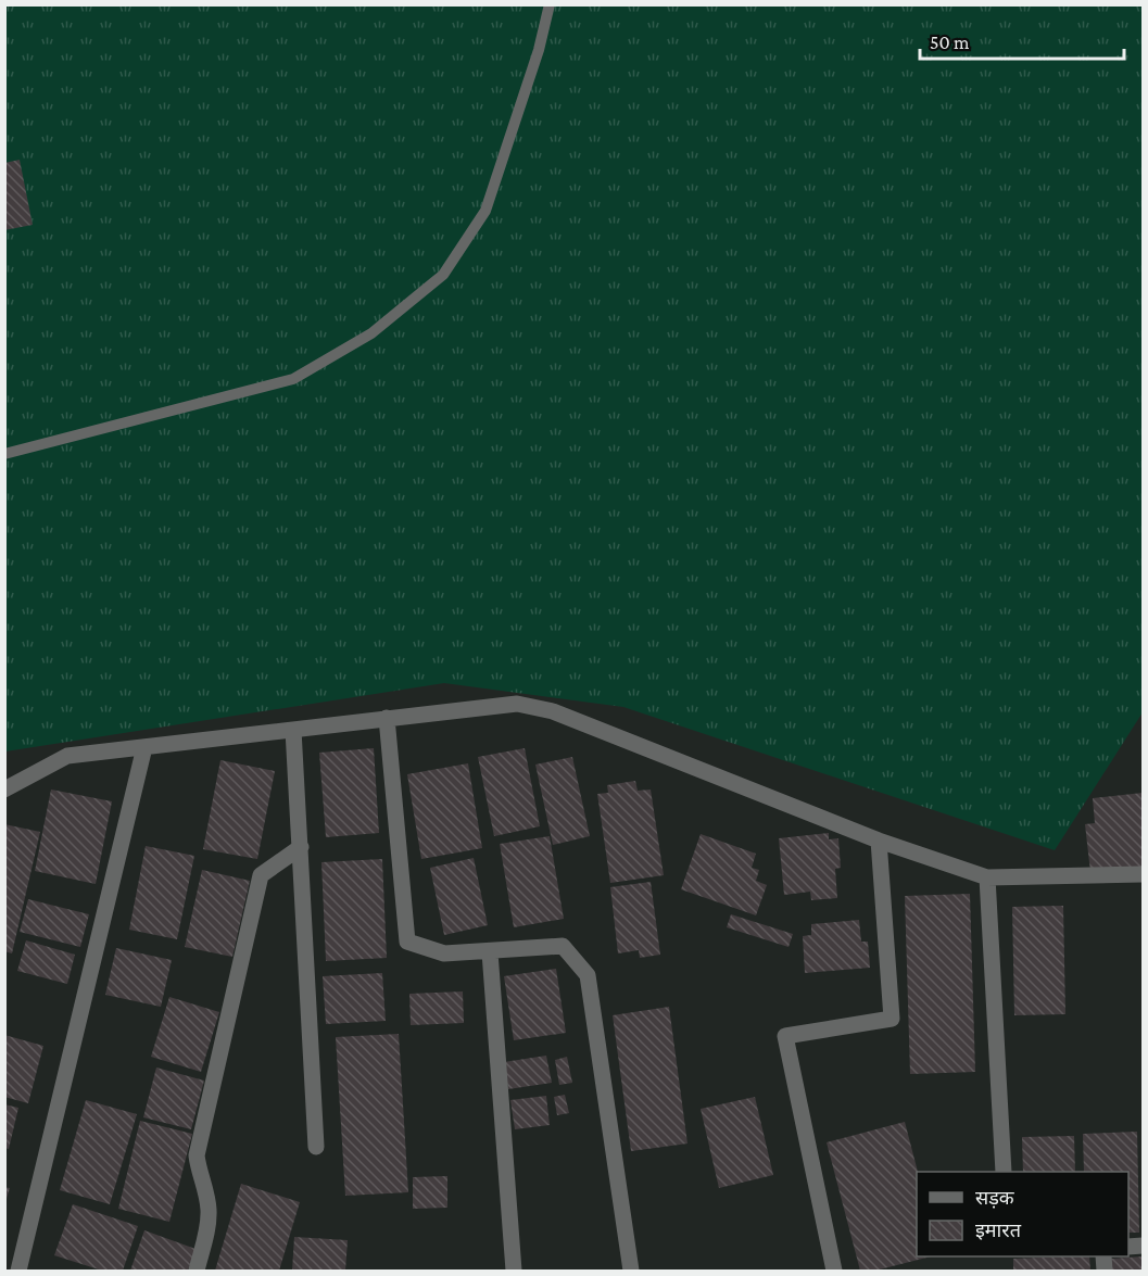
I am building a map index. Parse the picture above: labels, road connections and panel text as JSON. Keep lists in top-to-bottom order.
{
  "legend": ["सड़क", "इमारत"],
  "scale_bar": "50 m"
}
